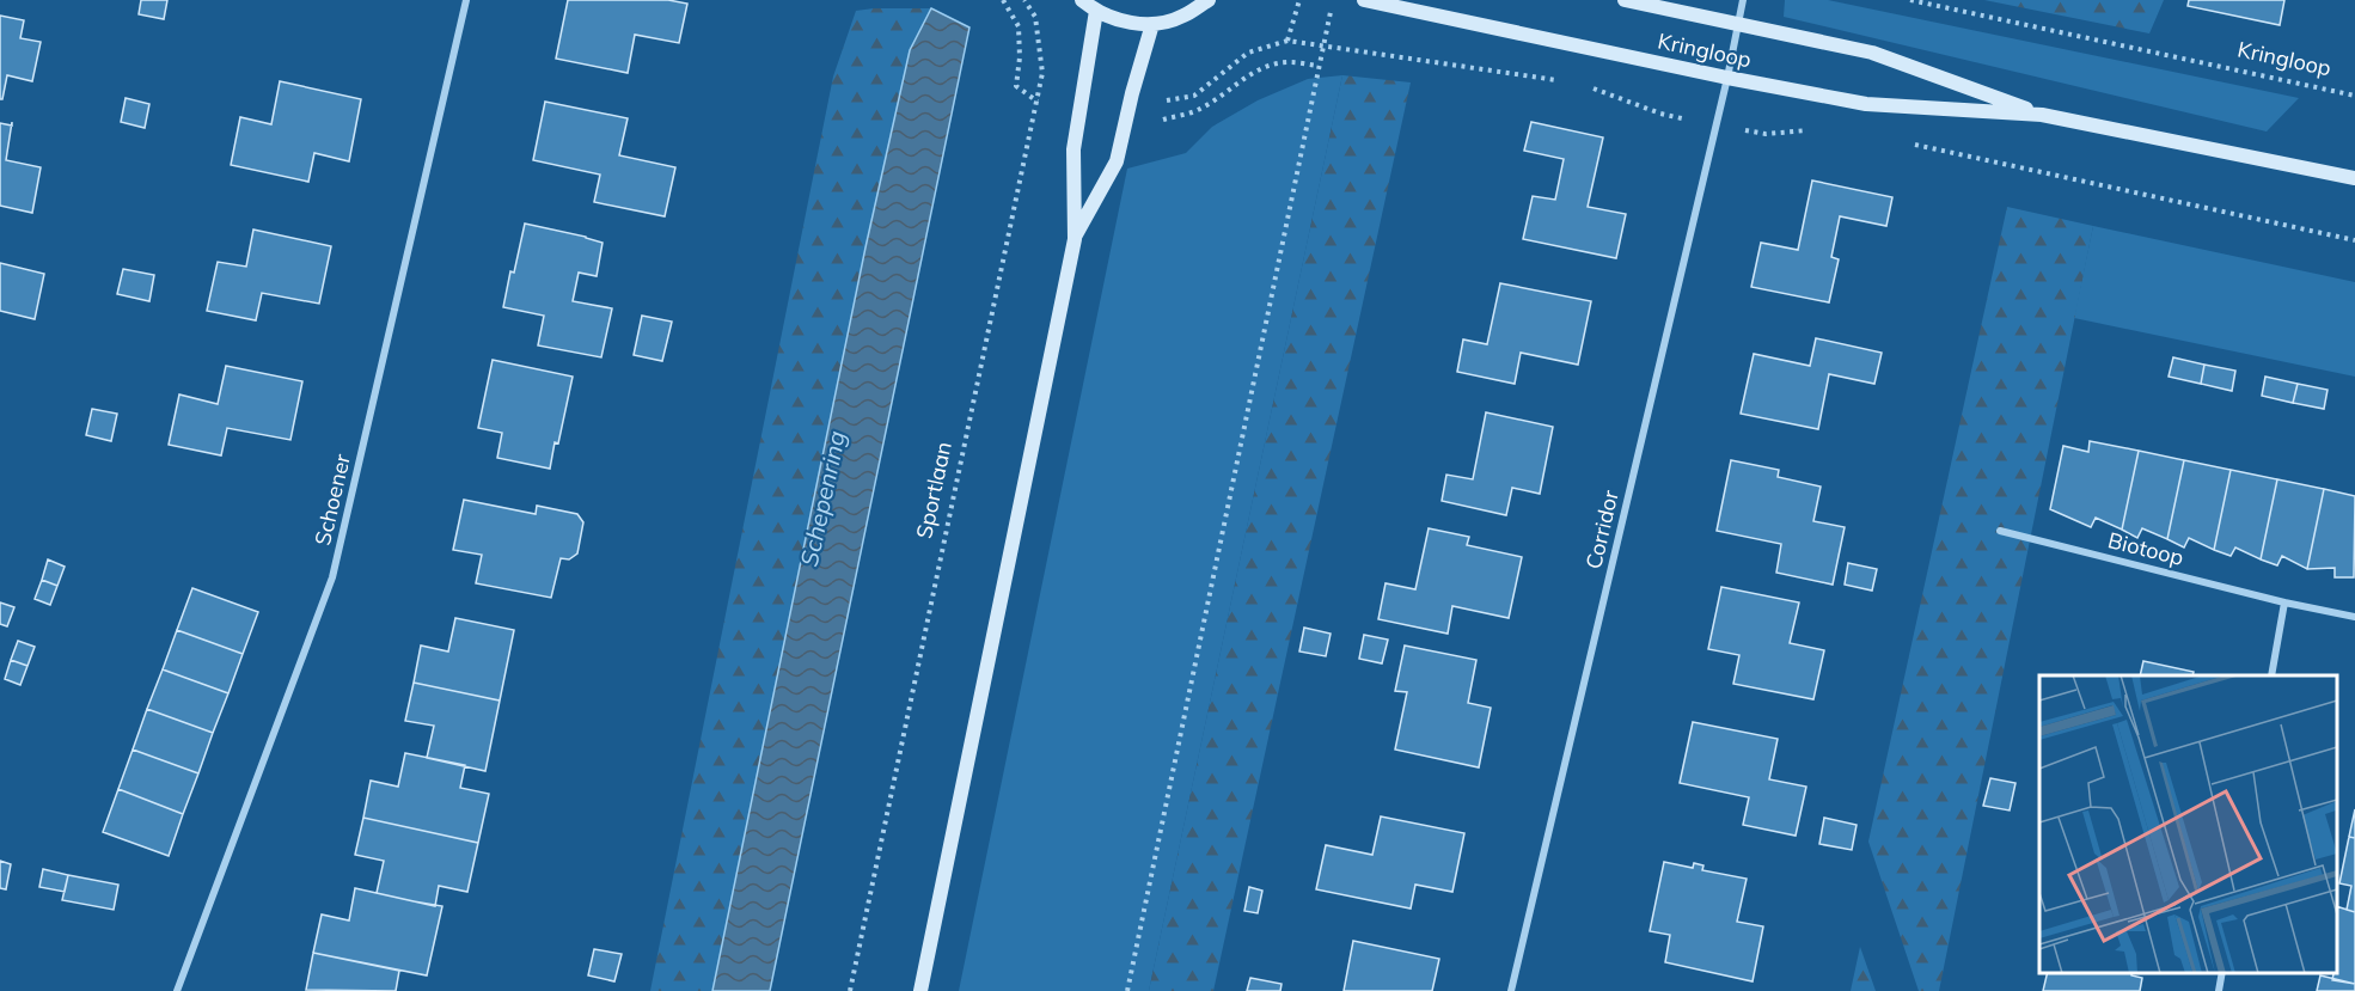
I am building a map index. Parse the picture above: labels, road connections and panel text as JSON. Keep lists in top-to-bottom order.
{
  "streets": {
    "street": [
      "Kringloop",
      "Schoener",
      "Corridor",
      "Biotoop"
    ],
    "path": ["Sportlaan"]
  },
  "crossings": [
    ["Kringloop", "Corridor"]
  ],
  "water": ["Schepenring"]
}
